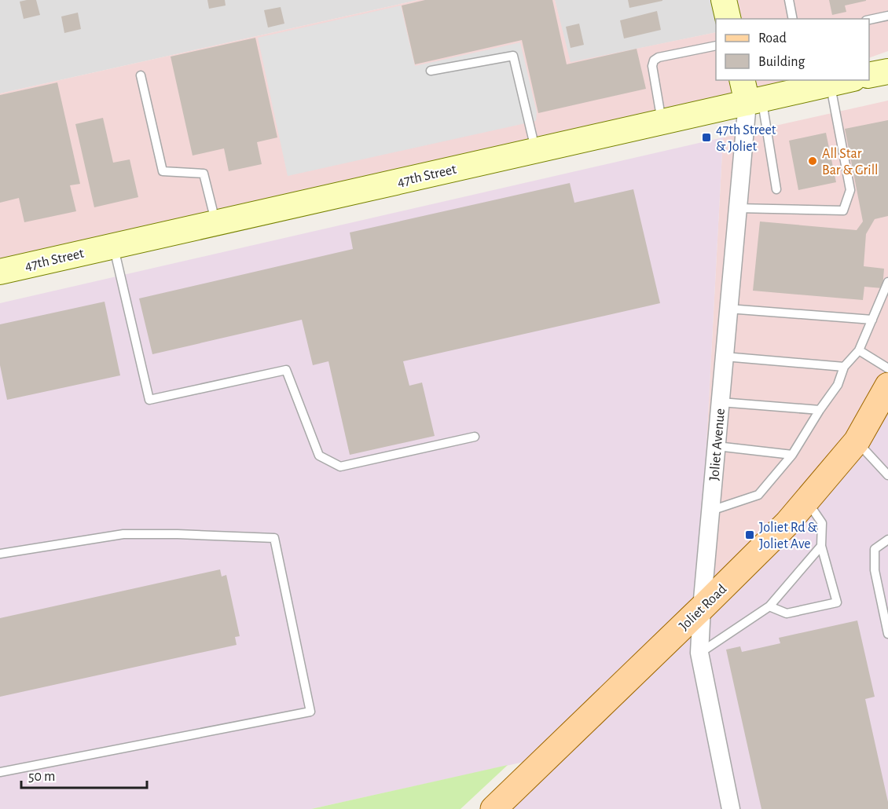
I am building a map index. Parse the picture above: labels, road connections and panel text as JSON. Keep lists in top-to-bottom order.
{
  "streets": {
    "main road": ["47th Street", "Joliet Avenue", "Joliet Road"]
  },
  "crossings": [
    ["47th Street", "Joliet Avenue"],
    ["Joliet Avenue", "Joliet Road"]
  ],
  "places": {
    "transit": ["47th Street & Joliet", "Joliet Rd & Joliet Ave"],
    "other": ["All Star Bar & Grill"]
  },
  "legend": ["Road", "Building"],
  "scale_bar": "50 m"
}
